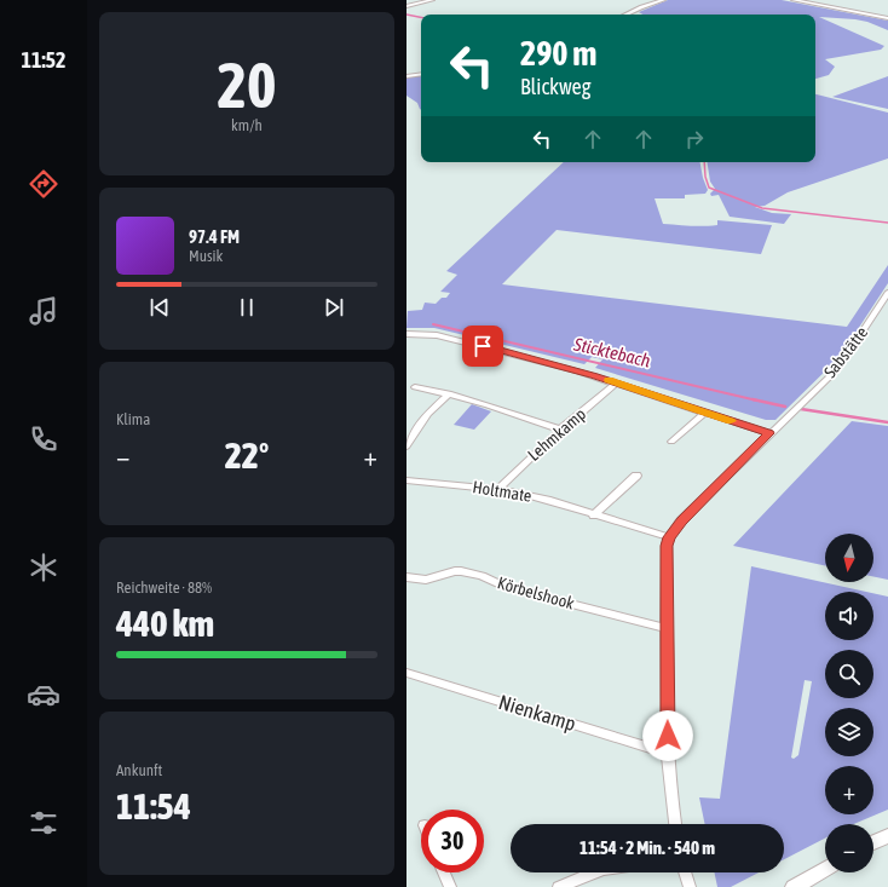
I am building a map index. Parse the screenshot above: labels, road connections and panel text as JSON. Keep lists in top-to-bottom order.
{
  "streets": {
    "street": [
      "Sabstätte",
      "Lehmkamp",
      "Holtmate",
      "Körbelshook",
      "Nienkamp"
    ]
  },
  "crossings": [
    ["Sabstätte", "Holtmate"],
    ["Lehmkamp", "Holtmate"]
  ],
  "water": ["Sticktebach"],
  "north": "bottom",
  "page": {
    "tabs": "11:52",
    "tile": [
      ["20", "km/h"],
      "Klima",
      ["Reichweite · 88%", "440 km"],
      ["Ankunft", "11:54"]
    ],
    "turn": ["290 m", "Blickweg"],
    "song": ["97.4 FM", "Musik"],
    "heat": ["−", "22°", "+"],
    "map_buttons": ["+", "−"],
    "limit": "30",
    "trip": "11:54 · 2 Min. · 540 m"
  }
}
